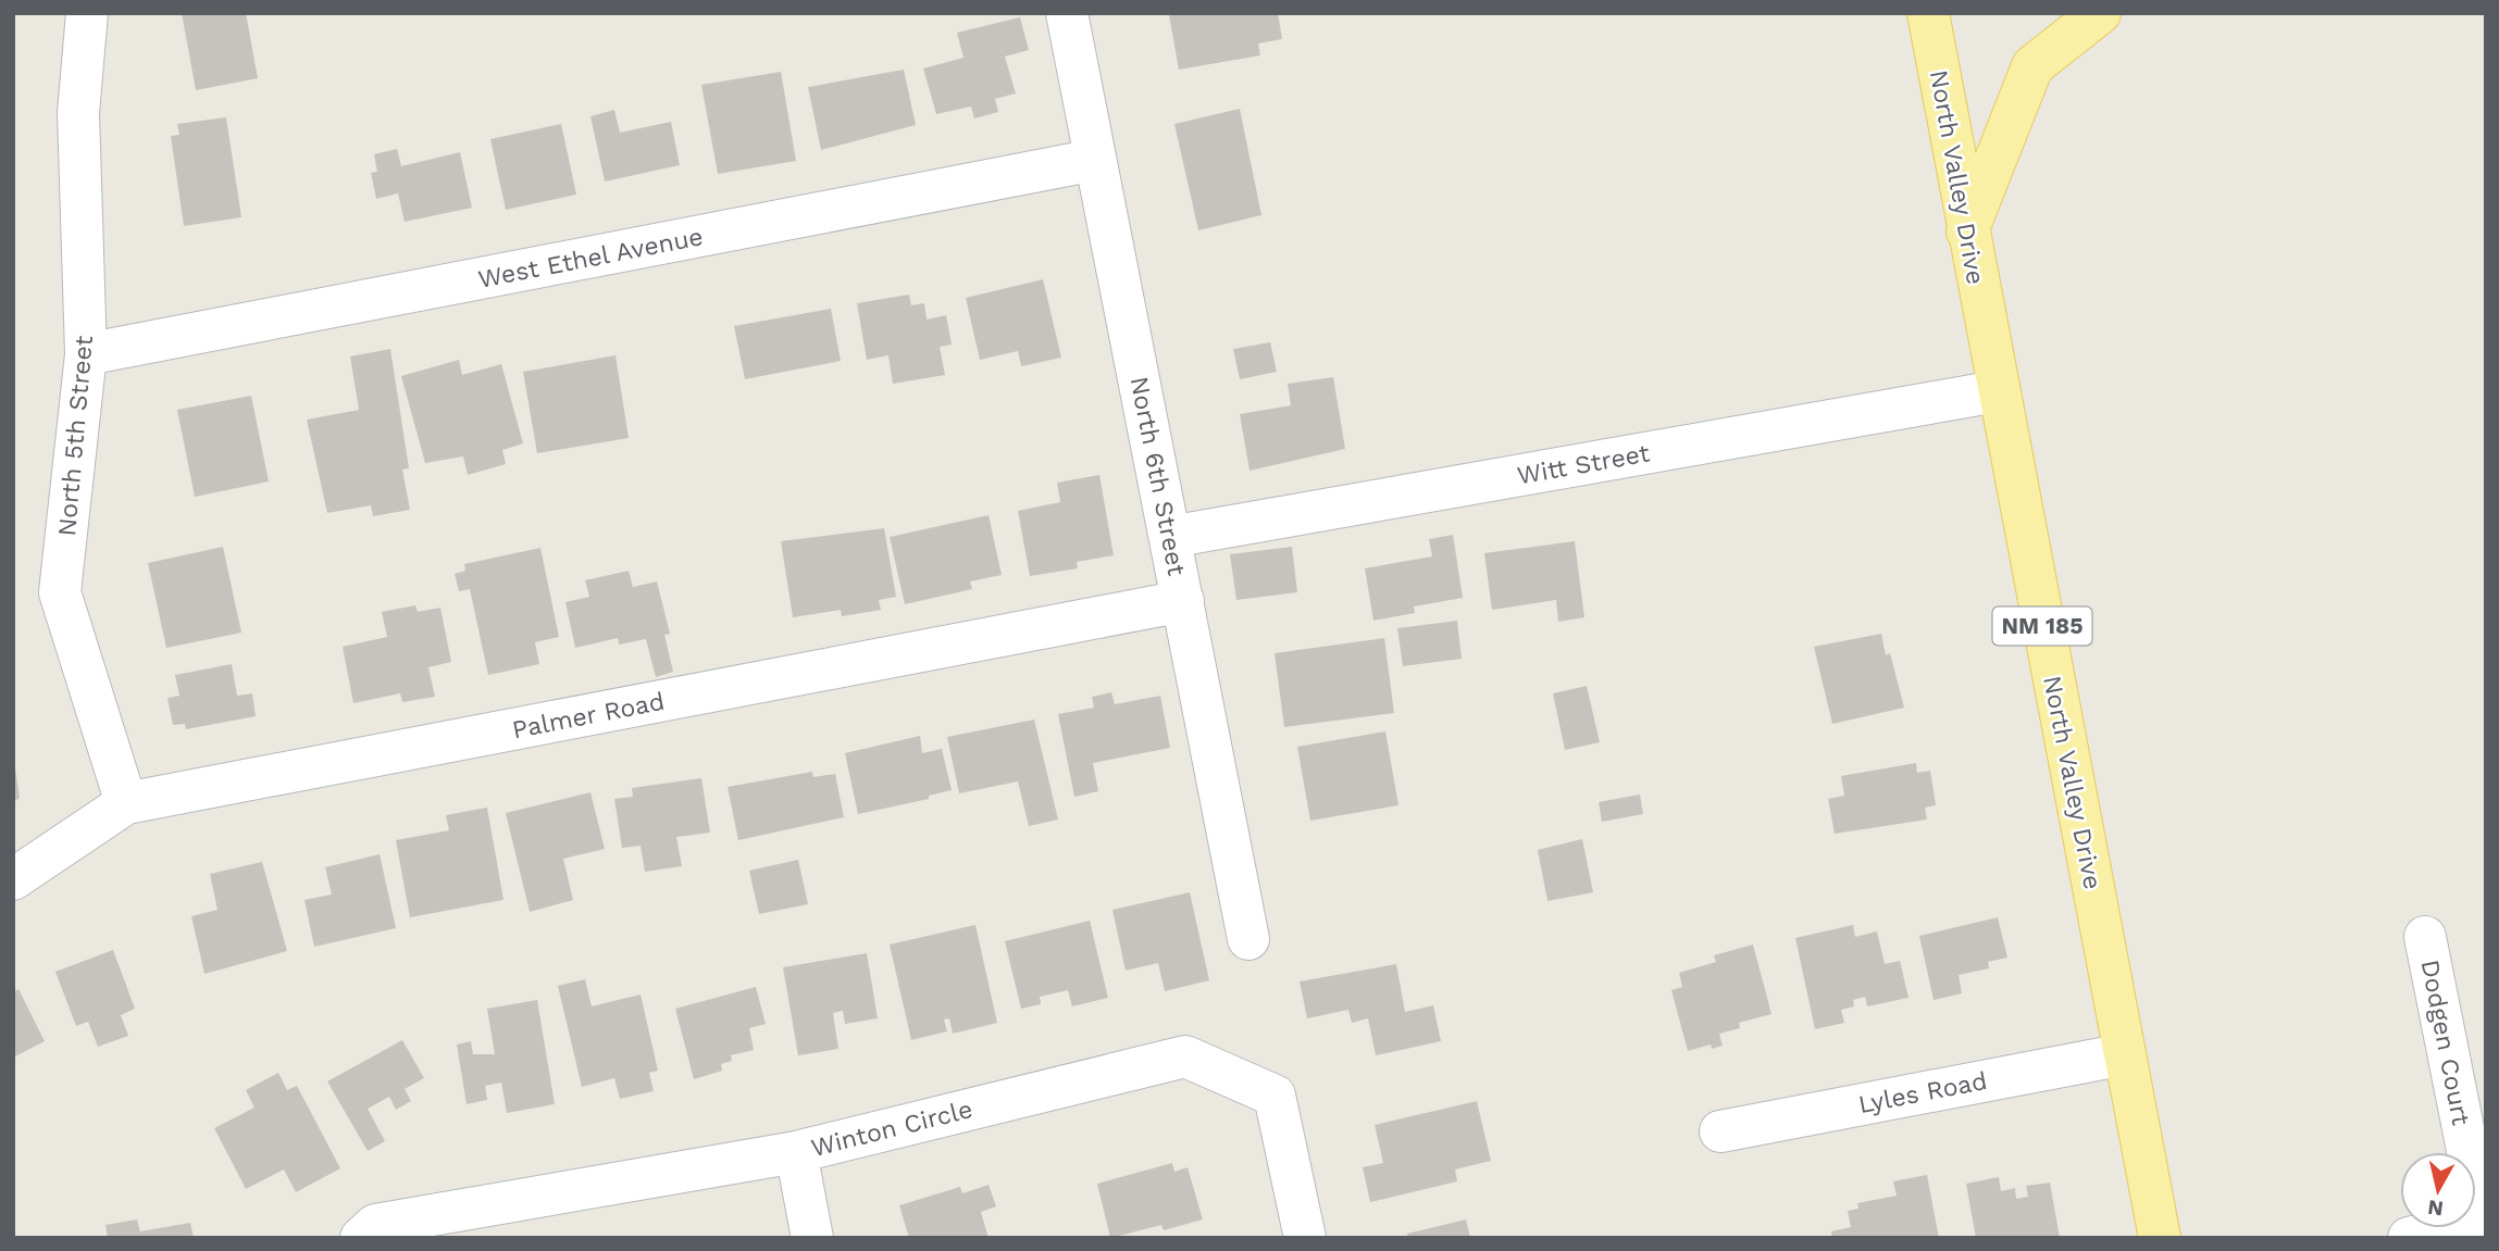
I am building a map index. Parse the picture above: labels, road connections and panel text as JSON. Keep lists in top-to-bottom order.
{
  "streets": {
    "main road": ["North Valley Drive", "NM 185"],
    "street": [
      "West Ethel Avenue",
      "North 5th Street",
      "Witt Street",
      "North 6th Street",
      "Palmer Road",
      "Dodgen Court",
      "Lyles Road",
      "Winton Circle"
    ]
  },
  "crossings": [
    ["North Valley Drive", "Witt Street"],
    ["North Valley Drive", "Lyles Road"],
    ["West Ethel Avenue", "North 5th Street"],
    ["West Ethel Avenue", "North 6th Street"],
    ["North 5th Street", "Palmer Road"],
    ["Witt Street", "North 6th Street"],
    ["North 6th Street", "Palmer Road"]
  ],
  "north": "bottom"
}
